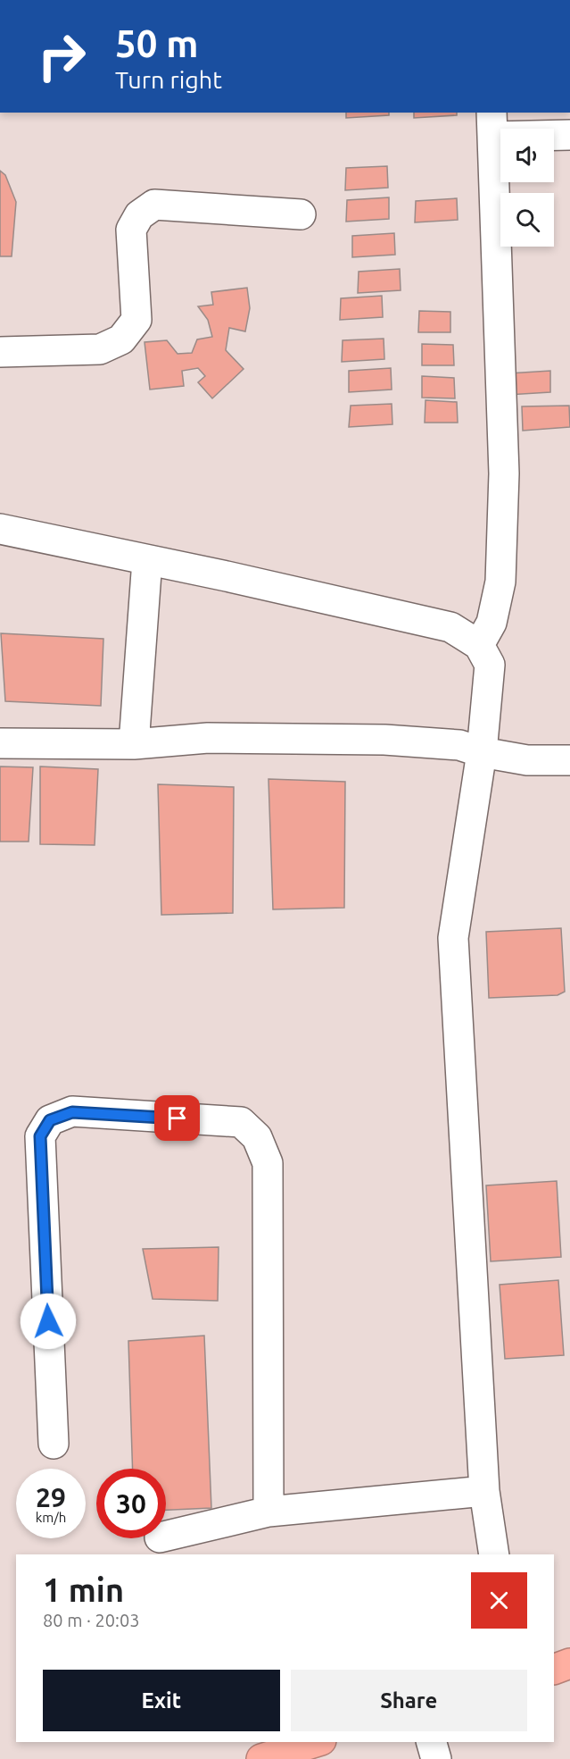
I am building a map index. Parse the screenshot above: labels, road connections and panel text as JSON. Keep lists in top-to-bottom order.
{
  "page": {
    "turn": ["50 m", "Turn right"],
    "speed": "29 km/h",
    "limit": "30",
    "heading": ["1 min", "80 m · 20:03"],
    "buttons": ["Exit", "Share"]
  }
}
